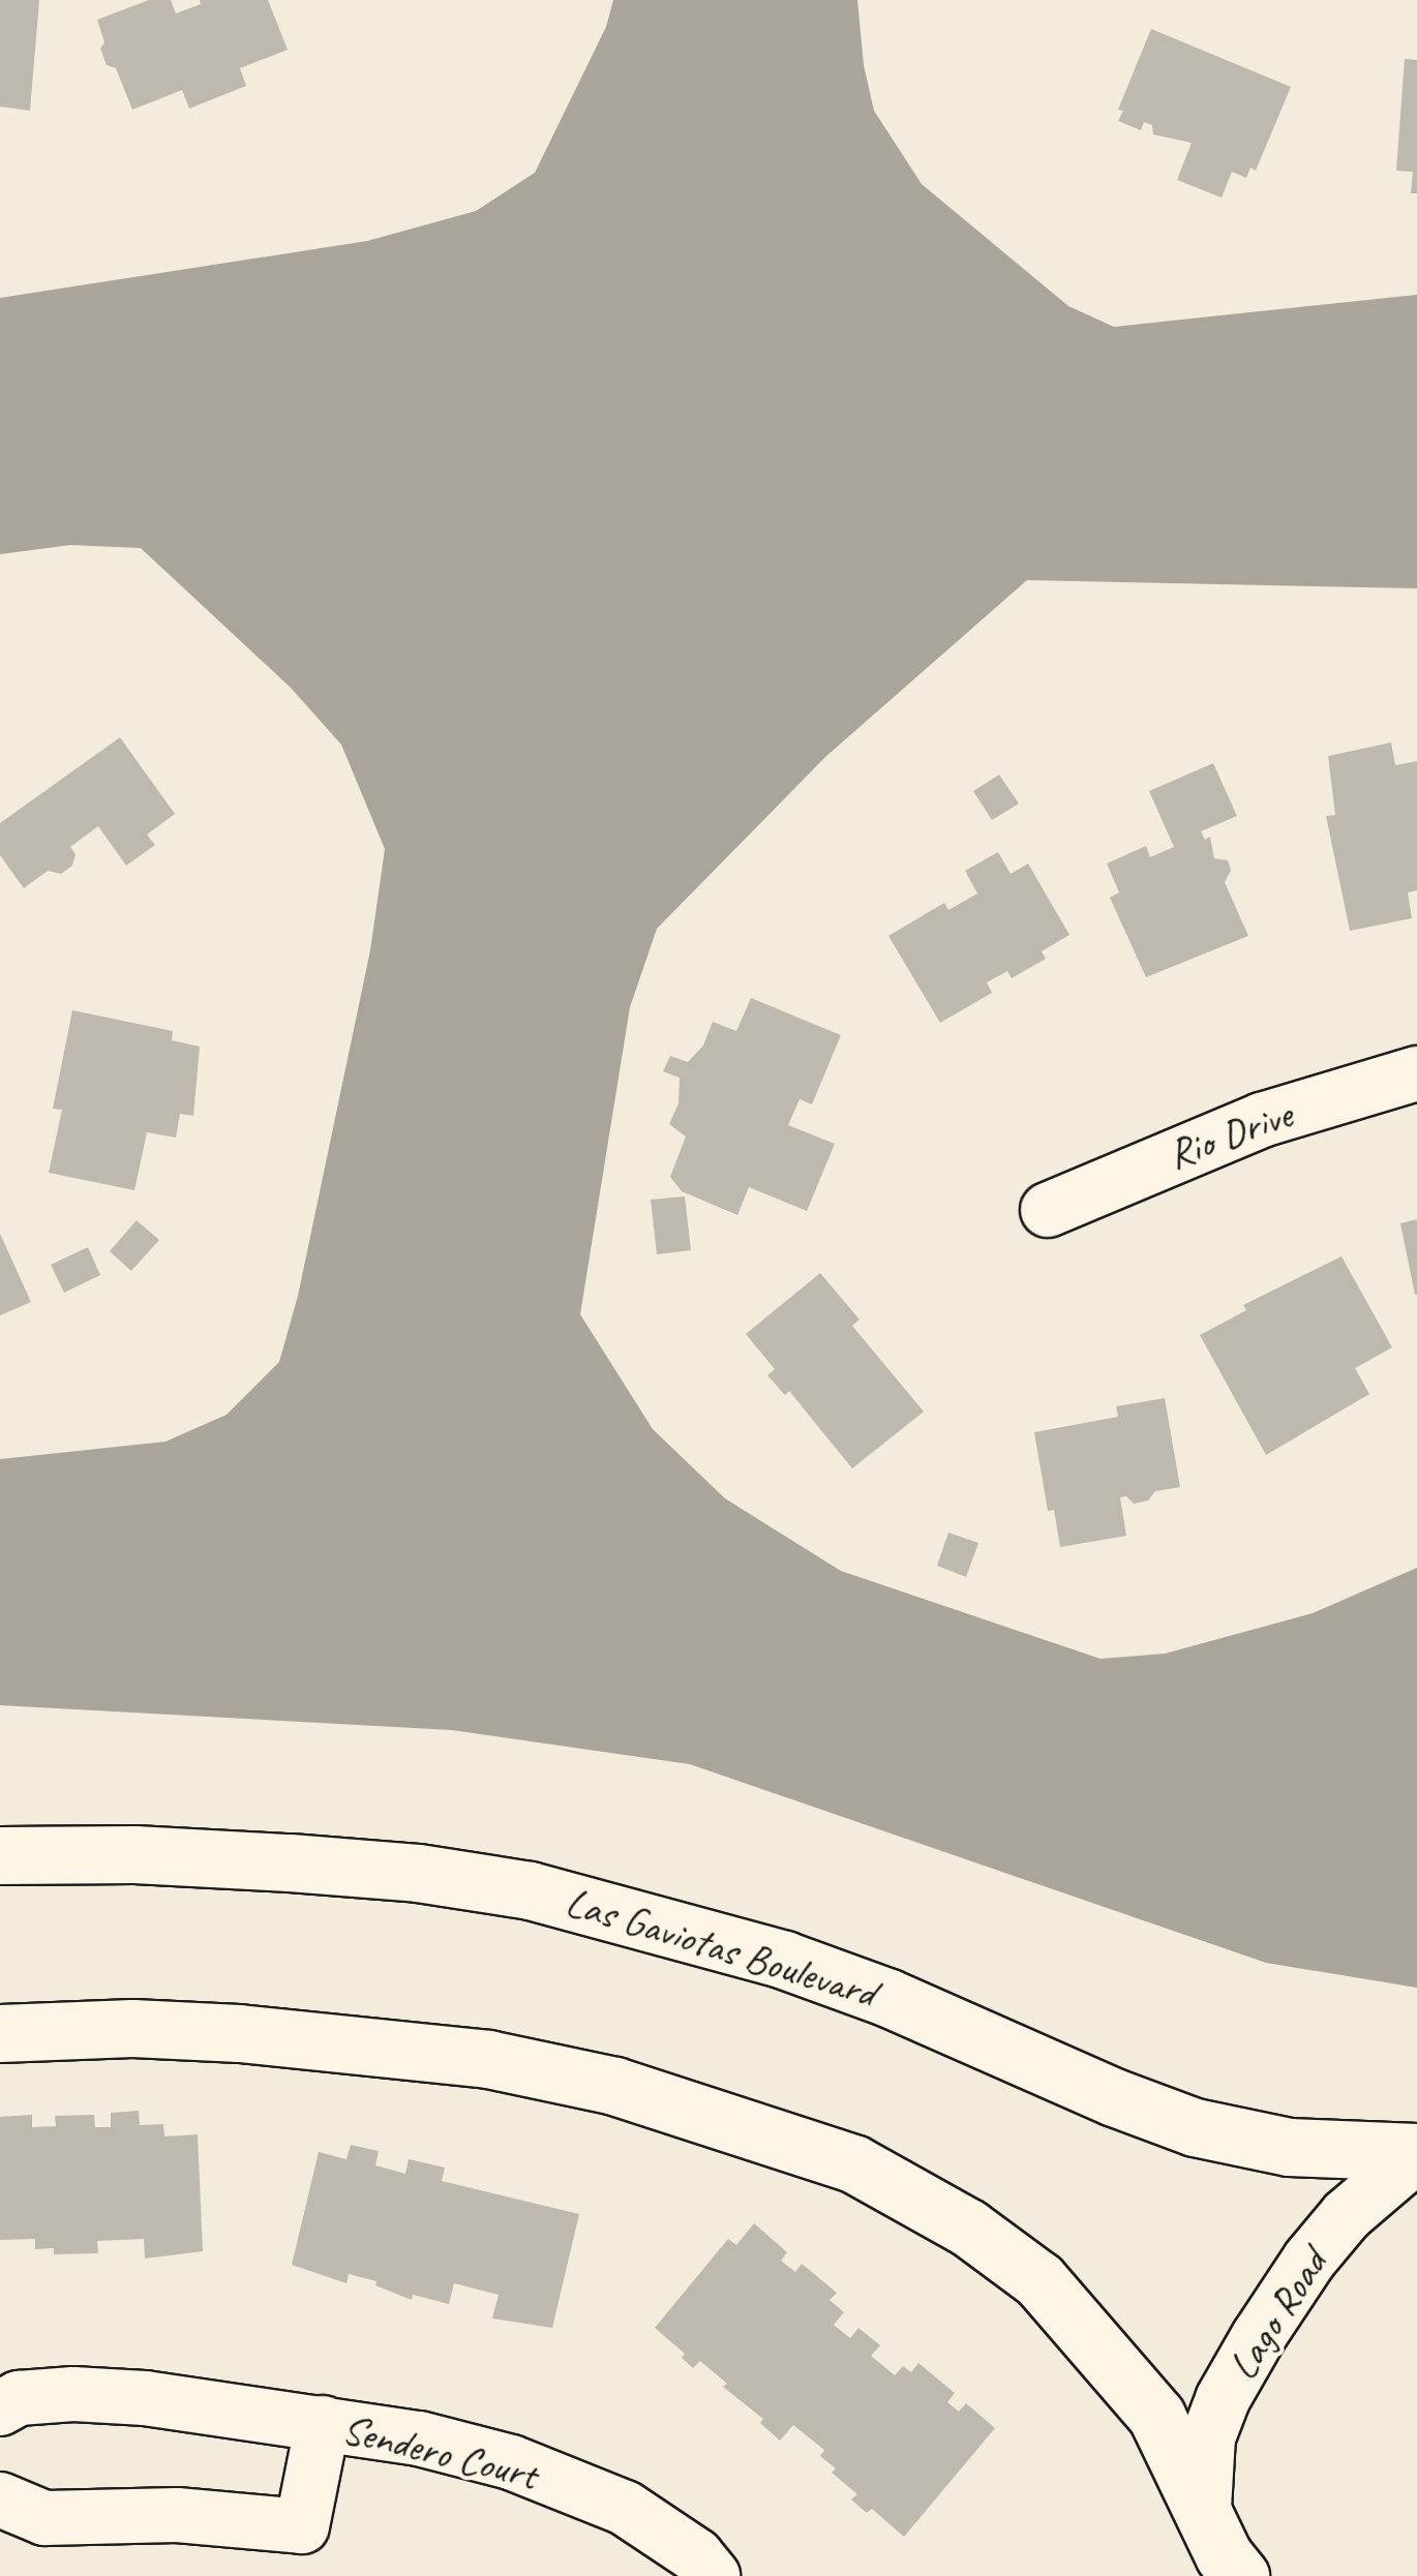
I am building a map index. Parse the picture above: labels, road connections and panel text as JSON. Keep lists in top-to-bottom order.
{
  "streets": {
    "street": [
      "Rio Drive",
      "Las Gaviotas Boulevard",
      "Lago Road",
      "Sendero Court"
    ]
  },
  "crossings": [
    ["Las Gaviotas Boulevard", "Lago Road"]
  ]
}
